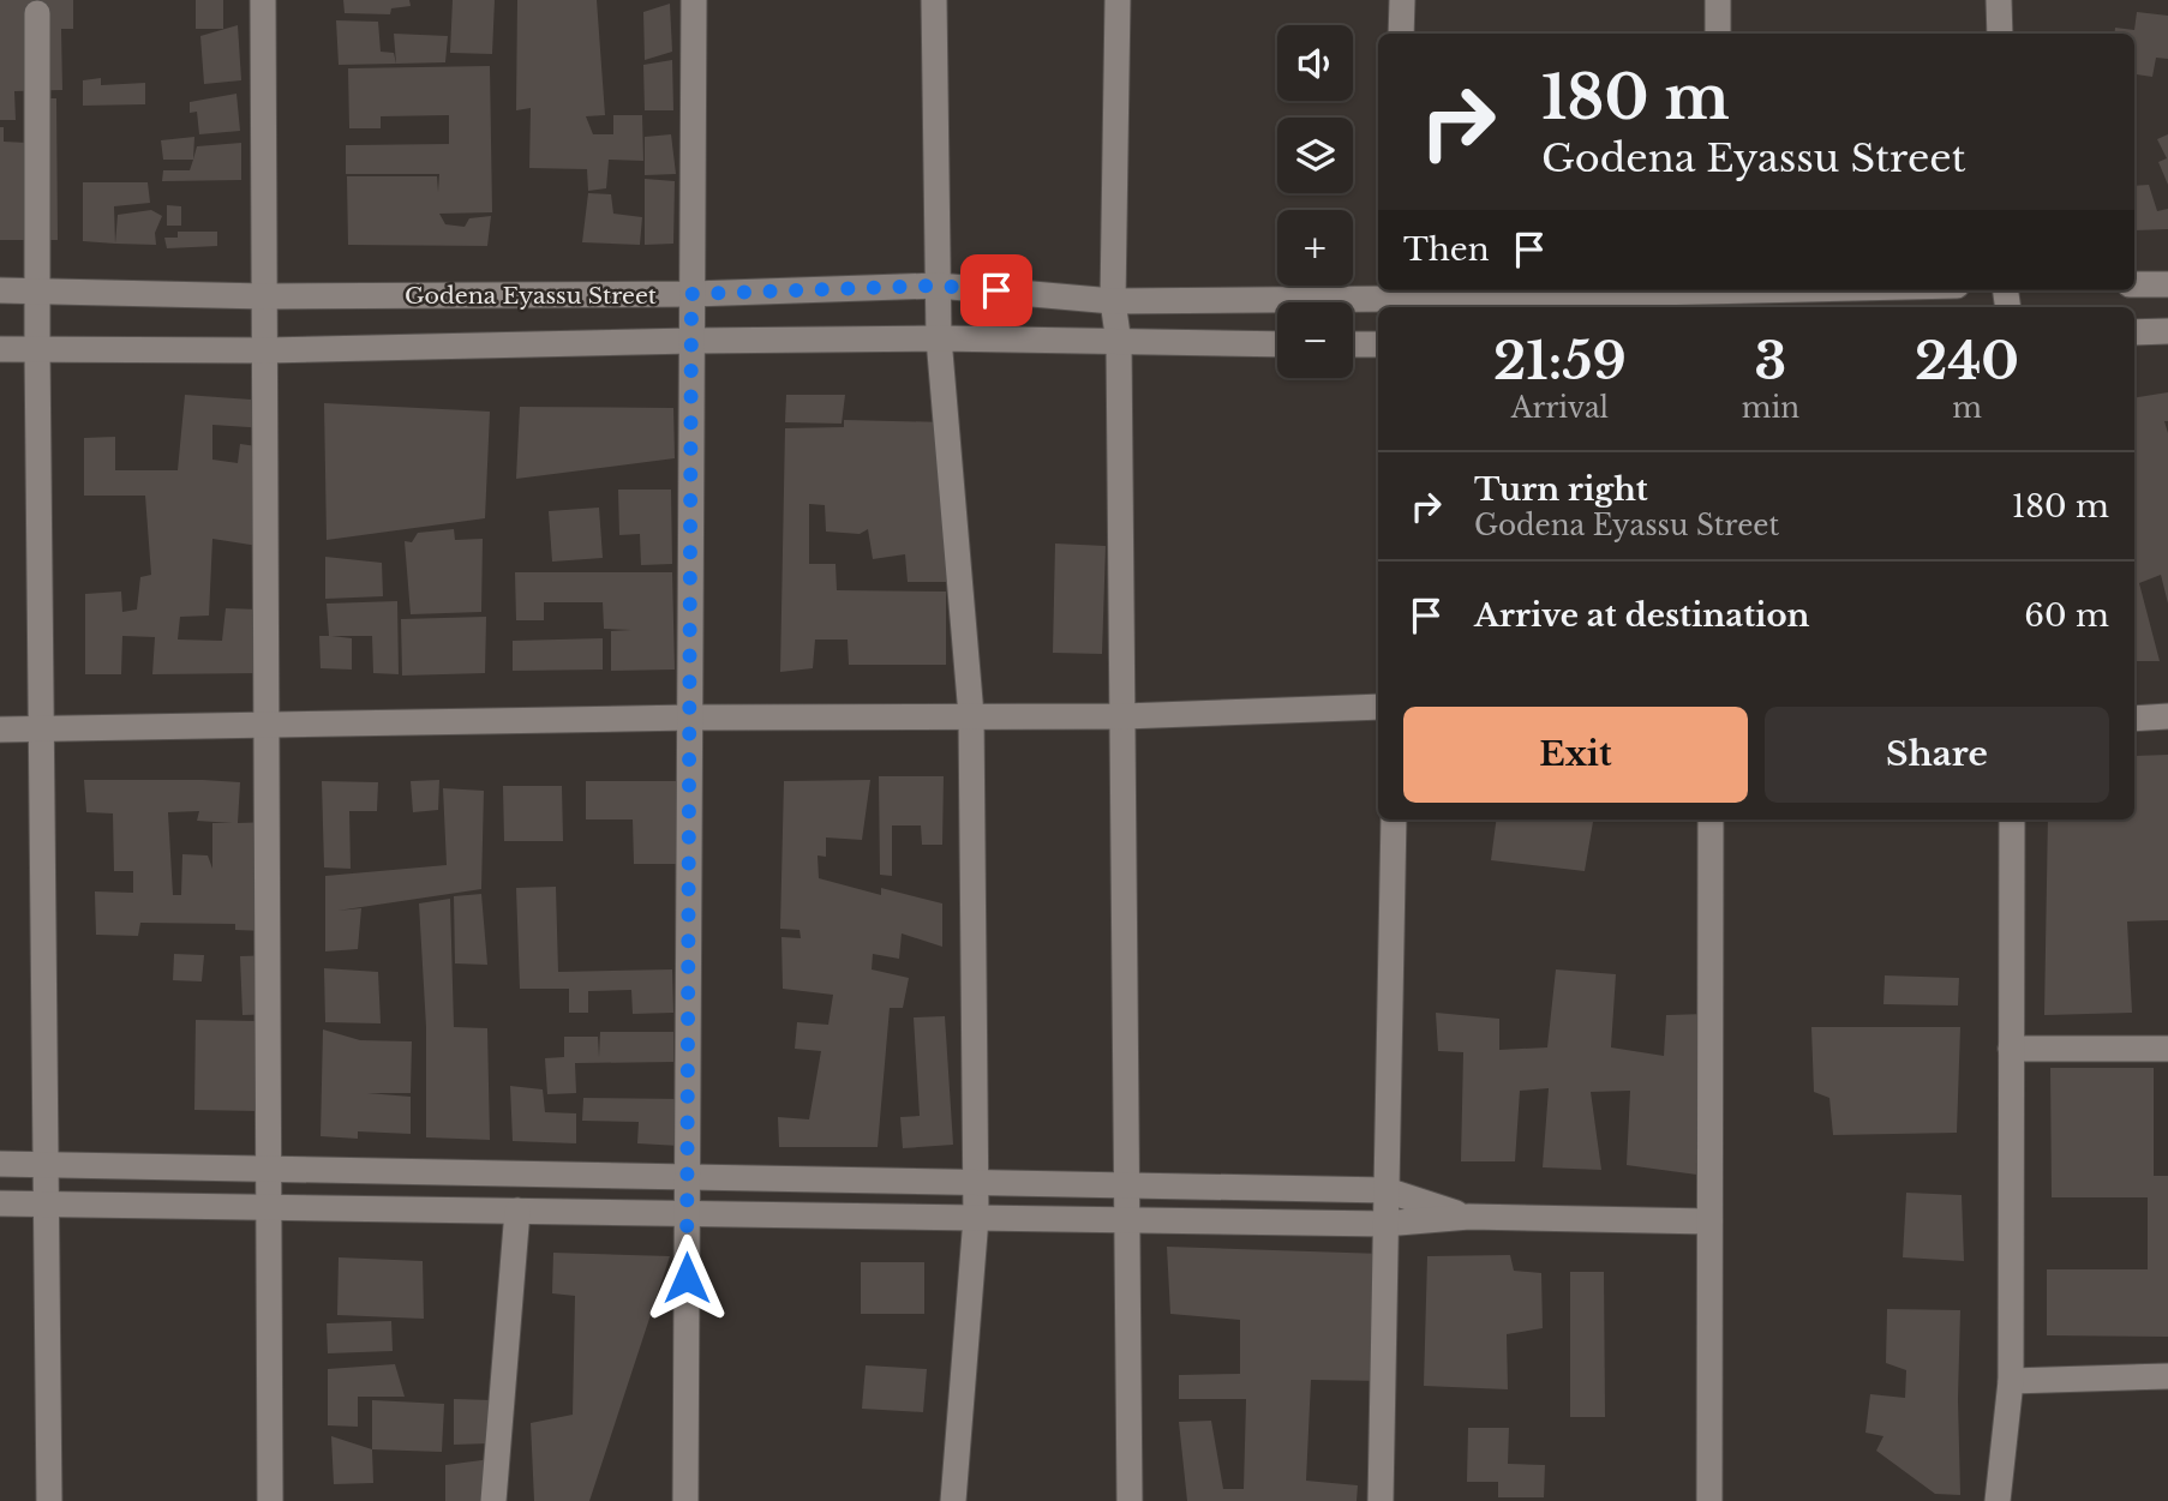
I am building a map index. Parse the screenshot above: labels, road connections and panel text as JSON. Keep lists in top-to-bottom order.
{
  "streets": {
    "street": ["Godena Eyassu Street"]
  },
  "page": {
    "map_buttons": ["+", "−"],
    "turn": ["180 m", "Godena Eyassu Street"],
    "then": "Then",
    "eta": [
      "21:59",
      "Arrival",
      "3",
      "min",
      "240",
      "m"
    ],
    "list": [
      {
        "name": "Turn right",
        "note": "Godena Eyassu Street",
        "value": "180 m"
      },
      {
        "name": "Arrive at destination",
        "value": "60 m"
      }
    ],
    "buttons": ["Exit", "Share"]
  }
}
